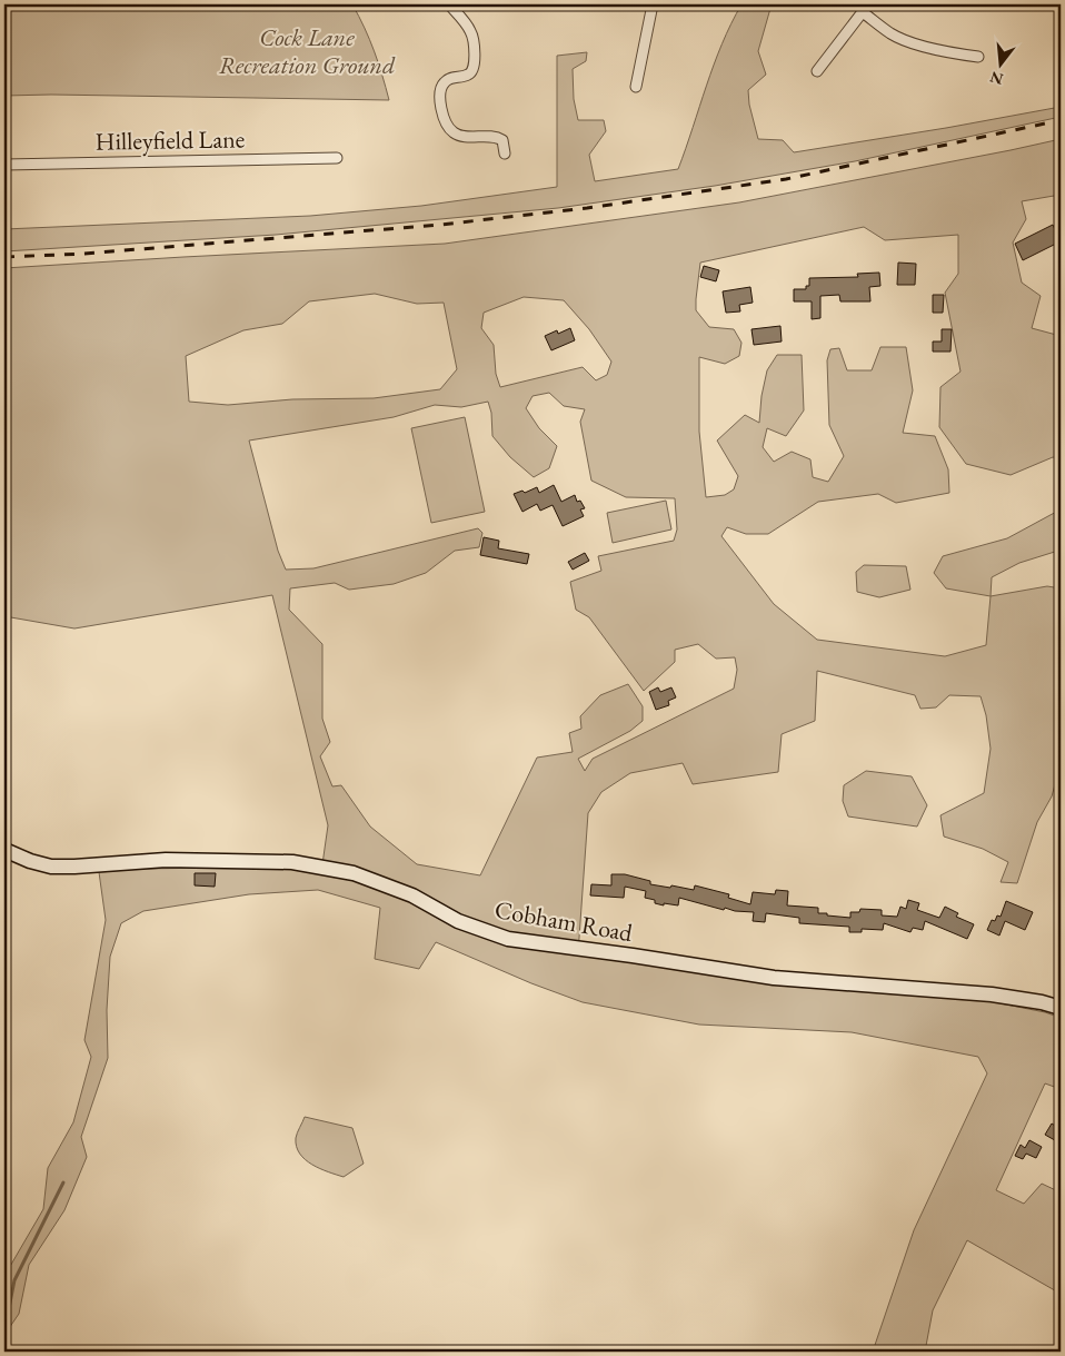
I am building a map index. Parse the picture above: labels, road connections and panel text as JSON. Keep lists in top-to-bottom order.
{
  "streets": {
    "street": ["Hilleyfield Lane", "Cobham Road"]
  },
  "parks": ["Cock Lane Recreation Ground"],
  "north": "bottom"
}
